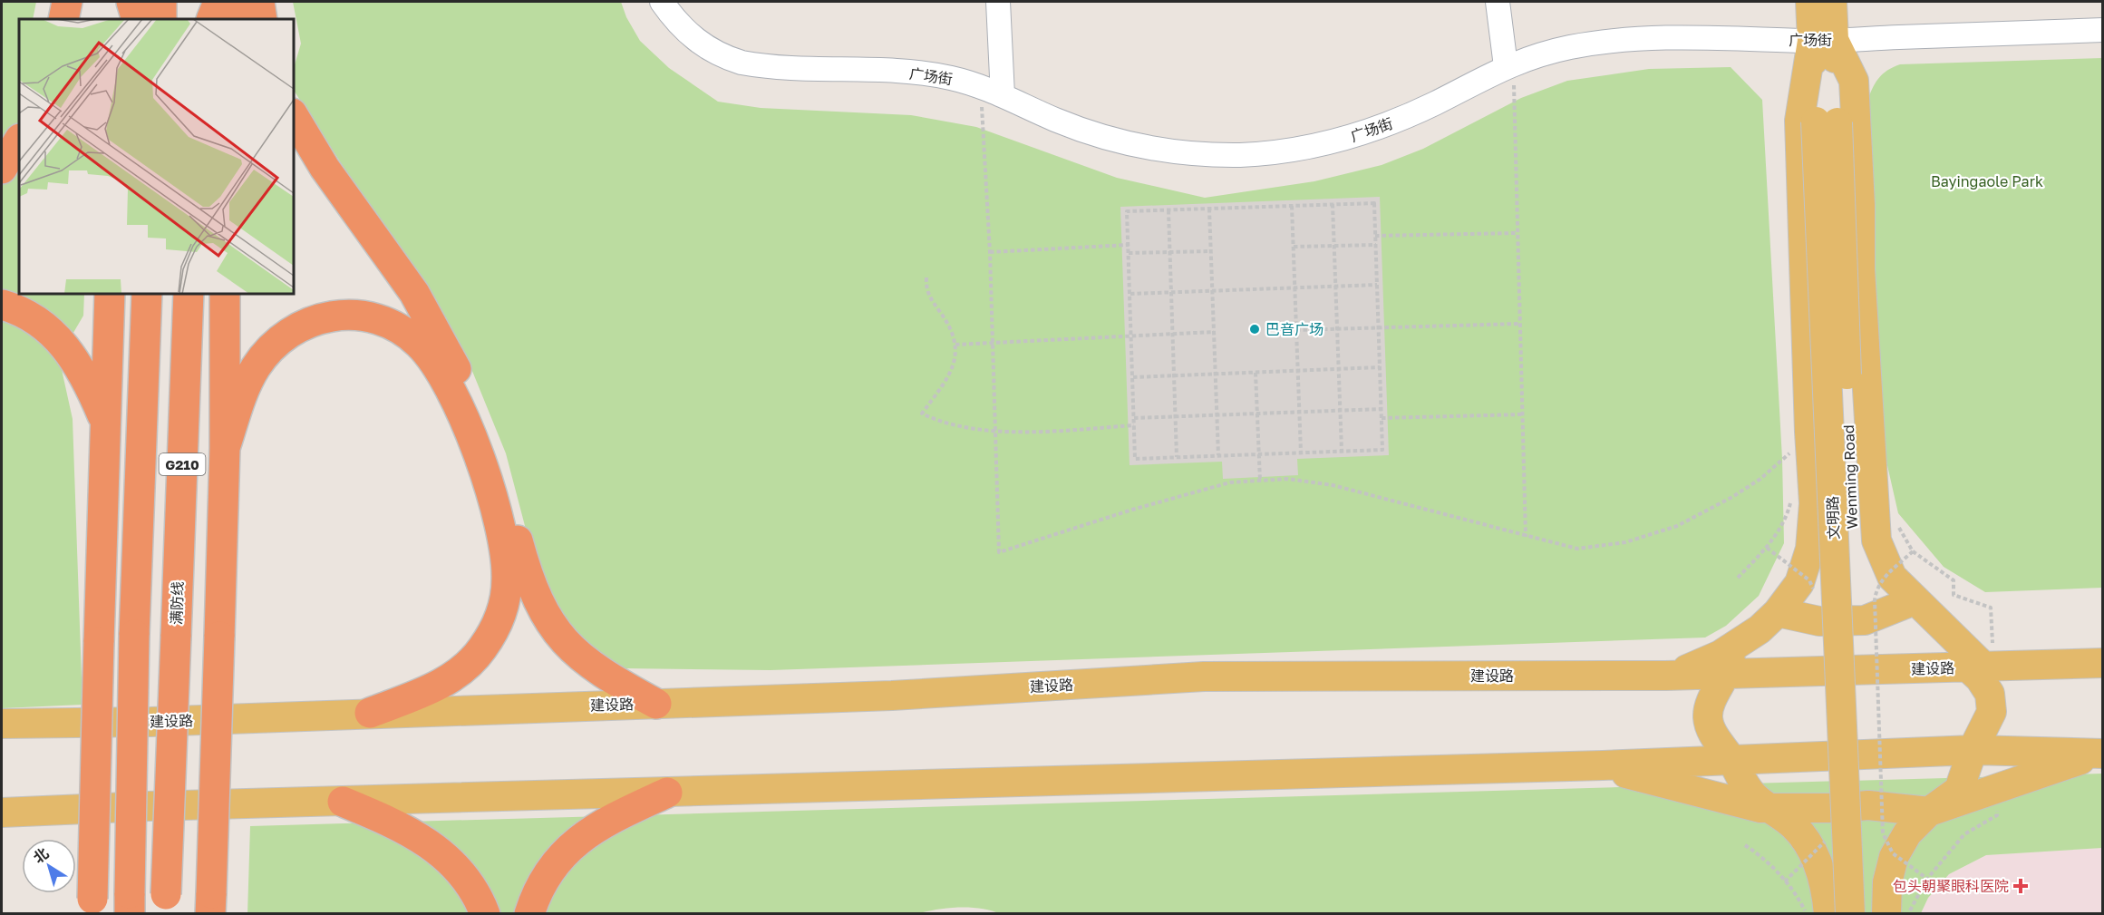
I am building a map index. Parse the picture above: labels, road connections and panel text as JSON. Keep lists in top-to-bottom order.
{
  "streets": {
    "highway": ["G210", "满防线"],
    "main road": ["Wenming Road", "文明路", "建设路"],
    "street": ["广场街"]
  },
  "crossings": [
    ["广场街", "Wenming Road"],
    ["Wenming Road", "文明路"]
  ],
  "parks": ["Bayingaole Park"],
  "places": {
    "other": ["巴音广场"],
    "health": ["包头朝聚眼科医院"]
  },
  "north": "top left"
}
